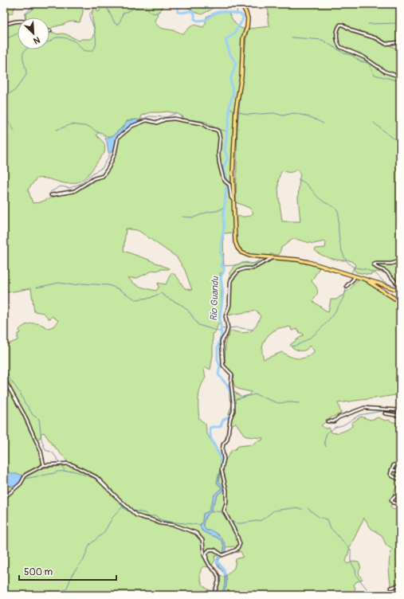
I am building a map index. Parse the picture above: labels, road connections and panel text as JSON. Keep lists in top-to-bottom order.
{
  "water": ["Rio Guandu"],
  "scale_bar": "500 m",
  "north": "bottom right"
}
